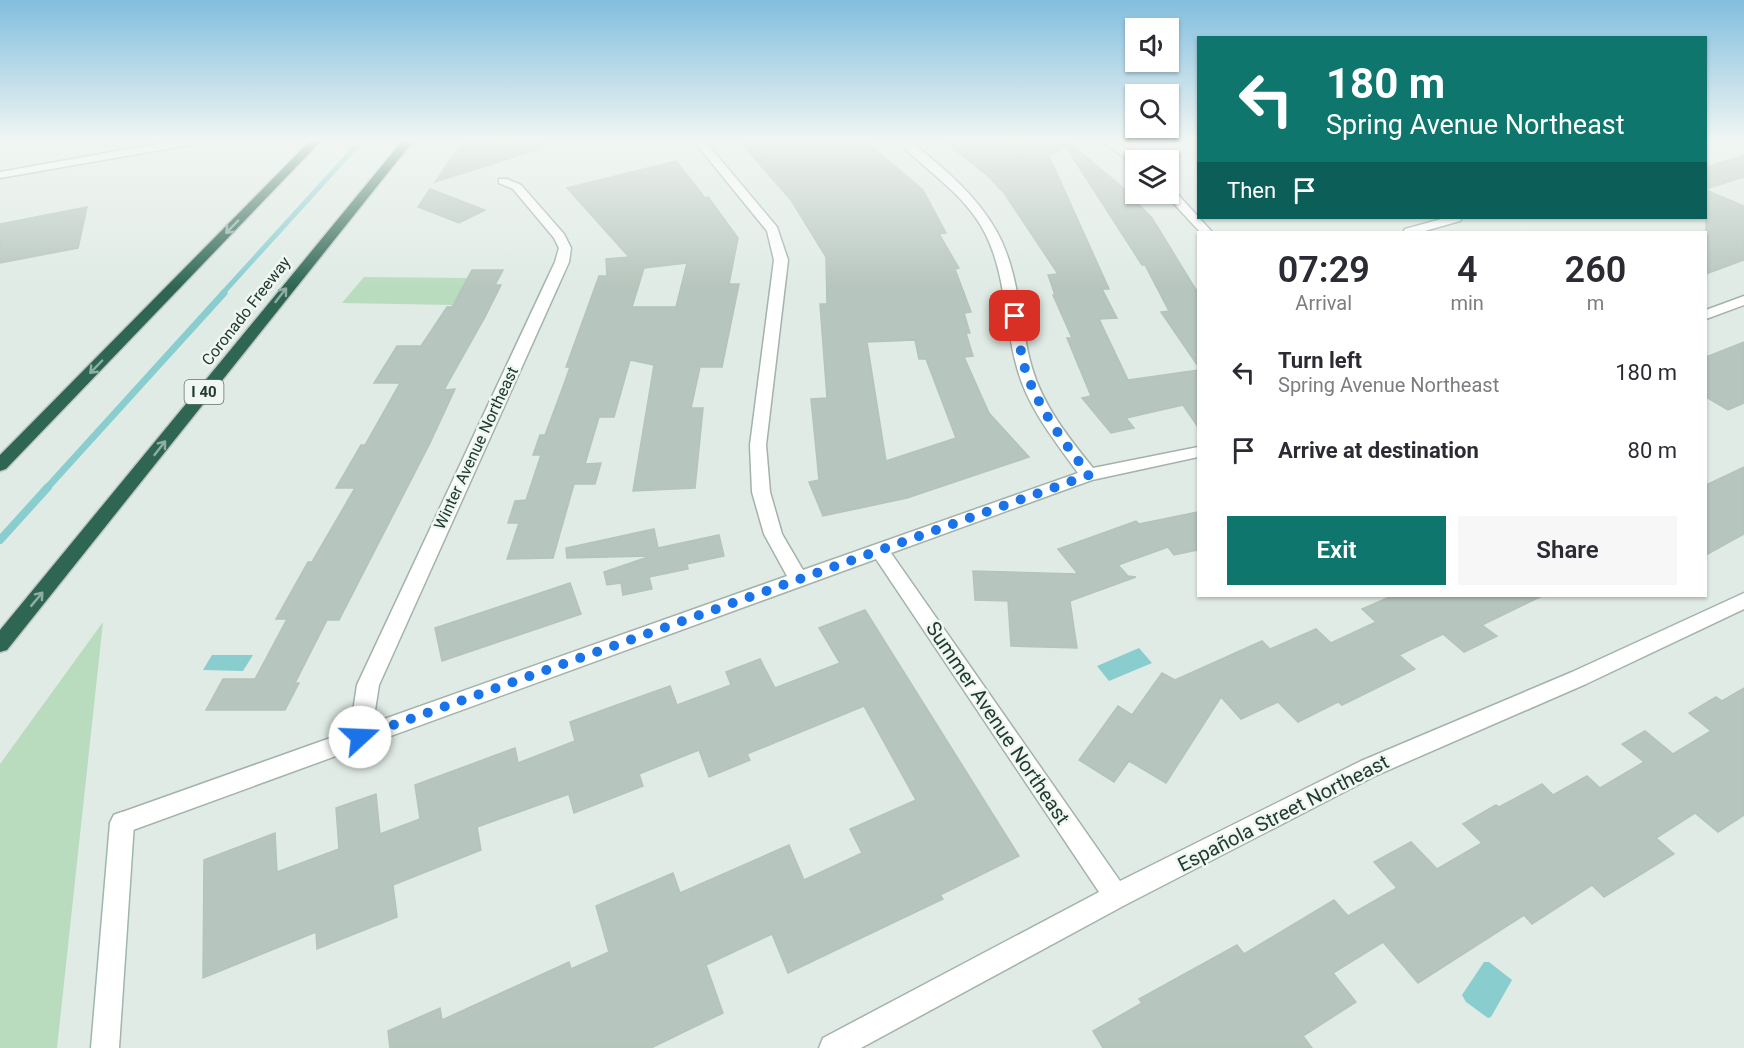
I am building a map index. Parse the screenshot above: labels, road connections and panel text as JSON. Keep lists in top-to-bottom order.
{
  "streets": {
    "highway": ["Coronado Freeway", "I 40"],
    "street": ["Winter Avenue Northeast", "Summer Avenue Northeast", "Española Street Northeast"]
  },
  "crossings": [
    ["Summer Avenue Northeast", "Española Street Northeast"]
  ],
  "page": {
    "turn": ["180 m", "Spring Avenue Northeast"],
    "then": "Then",
    "eta": [
      "07:29",
      "Arrival",
      "4",
      "min",
      "260",
      "m"
    ],
    "list": [
      {
        "name": "Turn left",
        "note": "Spring Avenue Northeast",
        "value": "180 m"
      },
      {
        "name": "Arrive at destination",
        "value": "80 m"
      }
    ],
    "buttons": ["Exit", "Share"]
  }
}
